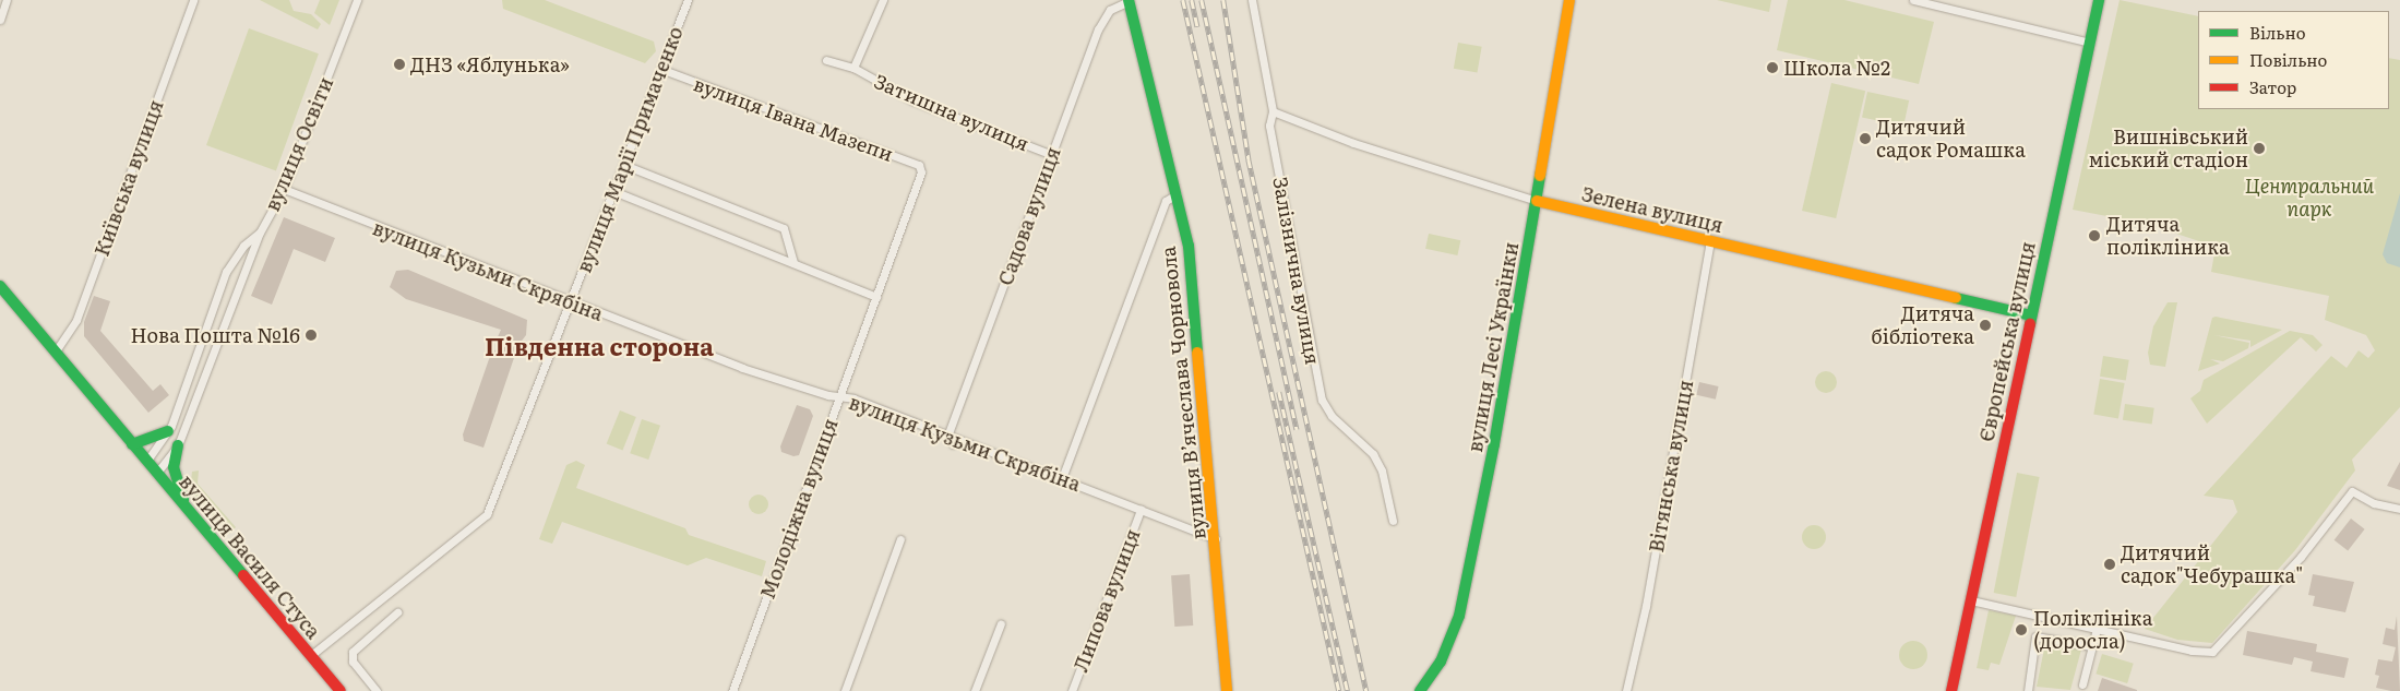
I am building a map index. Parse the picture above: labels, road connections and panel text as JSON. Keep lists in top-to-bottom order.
{
  "streets": {
    "street": [
      "Затишна вулиця",
      "вулиця Івана Мазепи",
      "вулиця Освіти",
      "вулиця Марії Примаченко",
      "Київська вулиця",
      "Зелена вулиця",
      "Садова вулиця",
      "вулиця Кузьми Скрябіна",
      "Залізнична вулиця",
      "Європейська вулиця",
      "вулиця Лесі Українки",
      "вулиця Вʼячеслава Чорновола",
      "Вітянська вулиця",
      "Молодіжна вулиця",
      "вулиця Василя Стуса",
      "Липова вулиця"
    ]
  },
  "crossings": [
    ["Затишна вулиця", "Садова вулиця"],
    ["вулиця Івана Мазепи", "вулиця Марії Примаченко"],
    ["вулиця Івана Мазепи", "Молодіжна вулиця"],
    ["вулиця Освіти", "вулиця Кузьми Скрябіна"],
    ["вулиця Освіти", "вулиця Василя Стуса"],
    ["вулиця Марії Примаченко", "вулиця Кузьми Скрябіна"],
    ["вулиця Марії Примаченко", "вулиця Василя Стуса"],
    ["Київська вулиця", "вулиця Василя Стуса"],
    ["Зелена вулиця", "Залізнична вулиця"],
    ["Зелена вулиця", "Європейська вулиця"],
    ["Зелена вулиця", "вулиця Лесі Українки"],
    ["Зелена вулиця", "Вітянська вулиця"],
    ["Садова вулиця", "вулиця Кузьми Скрябіна"],
    ["Садова вулиця", "вулиця Вʼячеслава Чорновола"],
    ["вулиця Кузьми Скрябіна", "вулиця Вʼячеслава Чорновола"],
    ["вулиця Кузьми Скрябіна", "Молодіжна вулиця"],
    ["вулиця Кузьми Скрябіна", "Липова вулиця"]
  ],
  "districts": ["Південна сторона"],
  "parks": ["Центральний парк"],
  "places": [
    "ДНЗ «Яблунька»",
    "Школа №2",
    "Дитячий садок Ромашка",
    "Вишнівський міський стадіон",
    "Дитяча полікліника",
    "Дитяча бібліотека",
    "Нова Пошта №16",
    "Дитячий садок\"Чебурашка\"",
    "Поліклініка (доросла)"
  ],
  "legend": ["Вільно", "Повільно", "Затор"]
}
